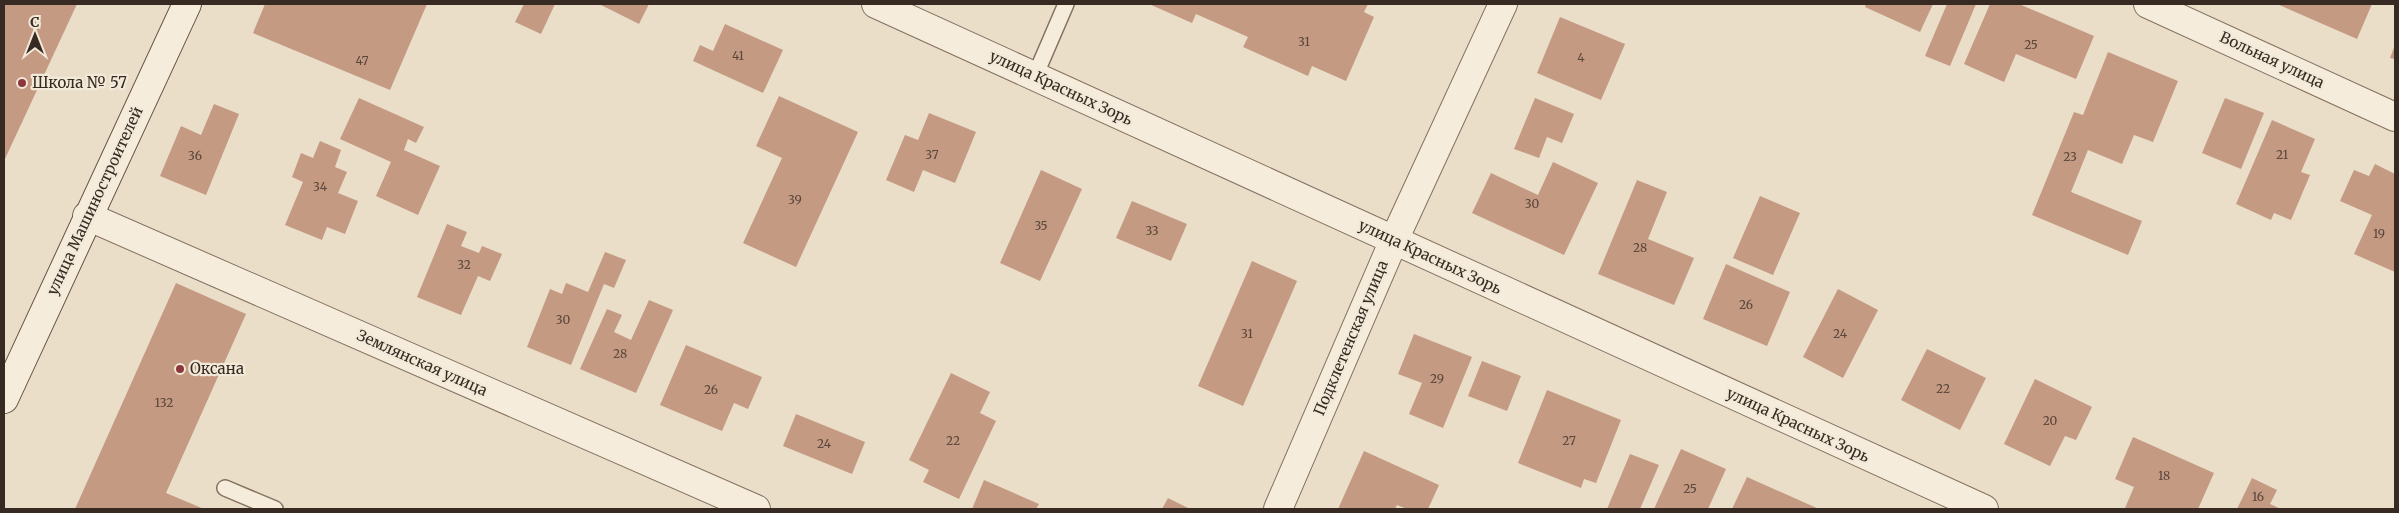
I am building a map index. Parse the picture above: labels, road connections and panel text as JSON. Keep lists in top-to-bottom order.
{
  "streets": {
    "street": [
      "Вольная улица",
      "улица Красных Зорь",
      "улица Машиностроителей",
      "Подклетенская улица",
      "Землянская улица"
    ]
  },
  "crossings": [
    ["улица Красных Зорь", "Подклетенская улица"],
    ["улица Машиностроителей", "Землянская улица"]
  ],
  "places": ["Школа № 57", "Оксана"],
  "house_numbers": [
    "31",
    "25",
    "41",
    "4",
    "47",
    "37",
    "21",
    "36",
    "23",
    "34",
    "39",
    "30",
    "35",
    "33",
    "19",
    "28",
    "32",
    "26",
    "30",
    "31",
    "24",
    "28",
    "29",
    "22",
    "26",
    "132",
    "20",
    "22",
    "27",
    "24",
    "18",
    "25",
    "16"
  ],
  "north": "top"
}
